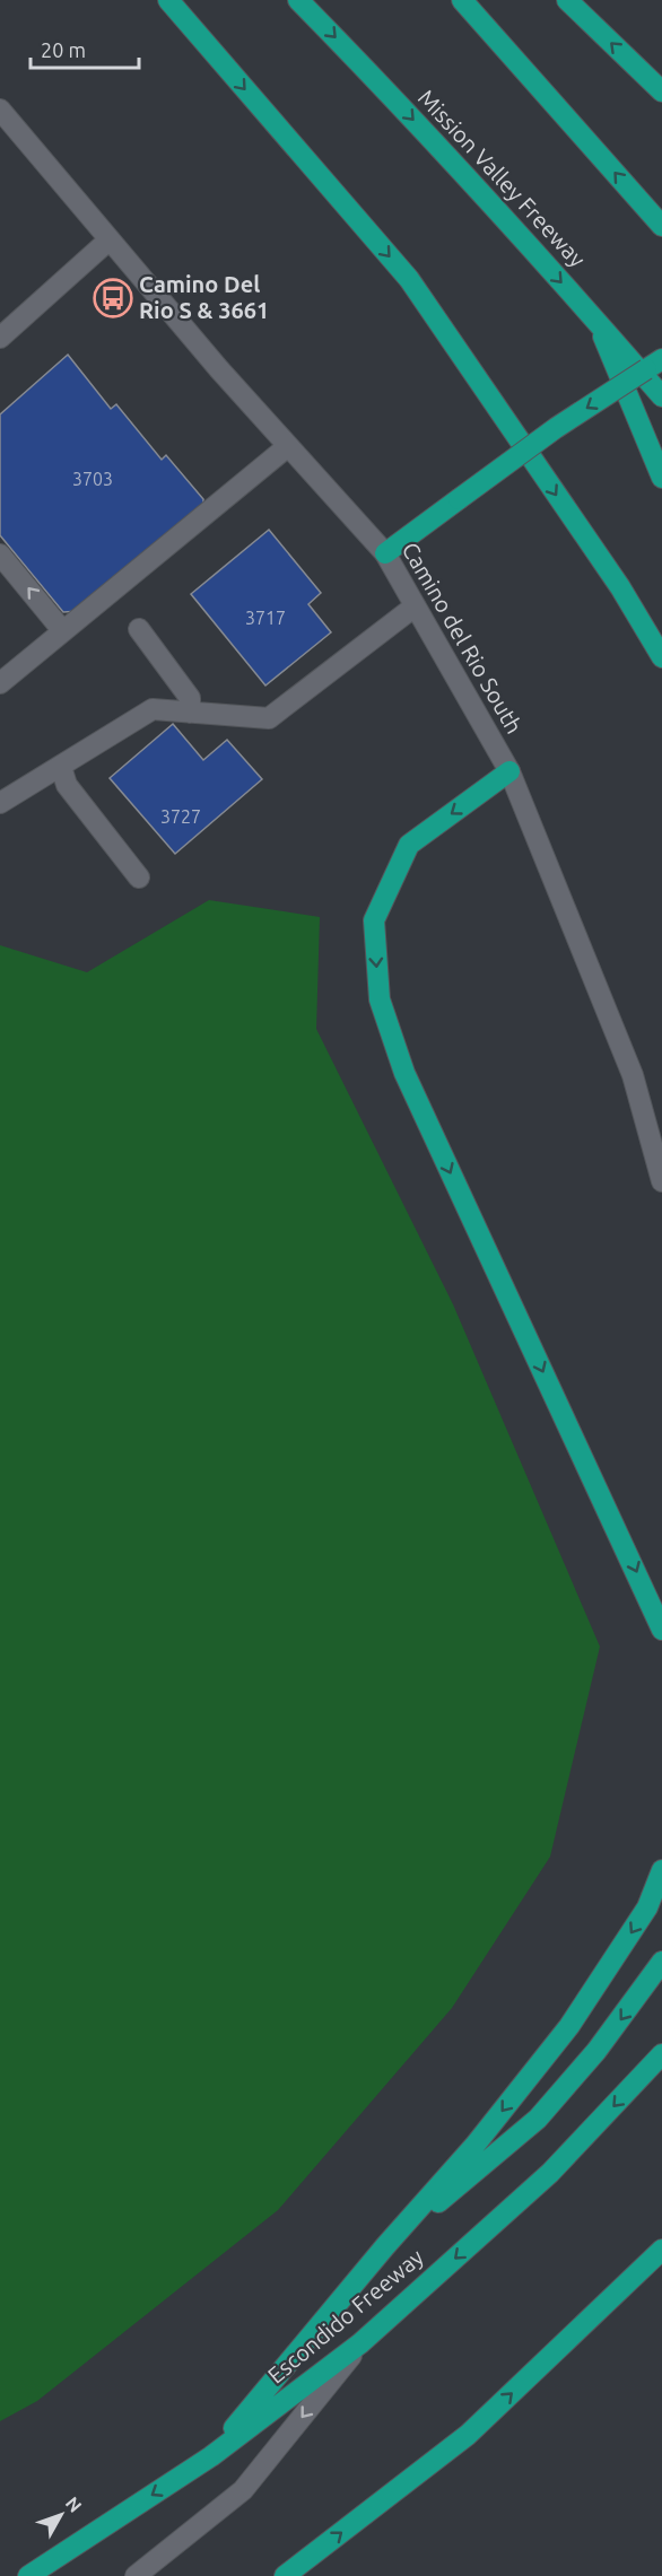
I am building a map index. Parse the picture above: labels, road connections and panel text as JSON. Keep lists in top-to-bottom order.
{
  "streets": {
    "highway": ["Mission Valley Freeway", "Escondido Freeway"],
    "street": ["Camino del Rio South"]
  },
  "places": {
    "bus stop": ["Camino Del Rio S & 3661"]
  },
  "house_numbers": ["3703", "3717", "3727"],
  "scale_bar": "20 m",
  "north": "top right"
}
